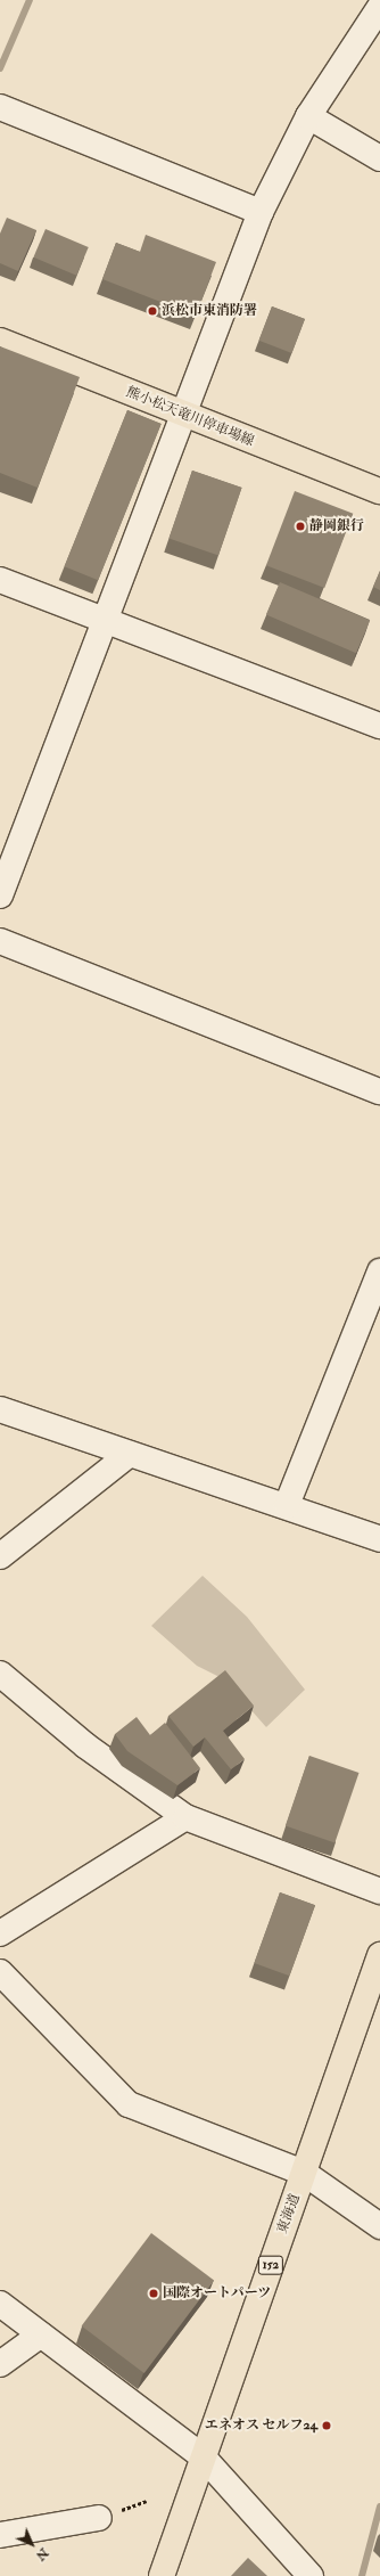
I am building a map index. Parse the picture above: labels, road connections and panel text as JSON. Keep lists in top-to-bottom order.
{
  "streets": {
    "main road": ["熊小松天竜川停車場線", "東海道", "152"]
  },
  "places": [
    "浜松市東消防署",
    "静岡銀行",
    "国際オートパーツ",
    "エネオス セルフ24"
  ],
  "north": "bottom right"
}
